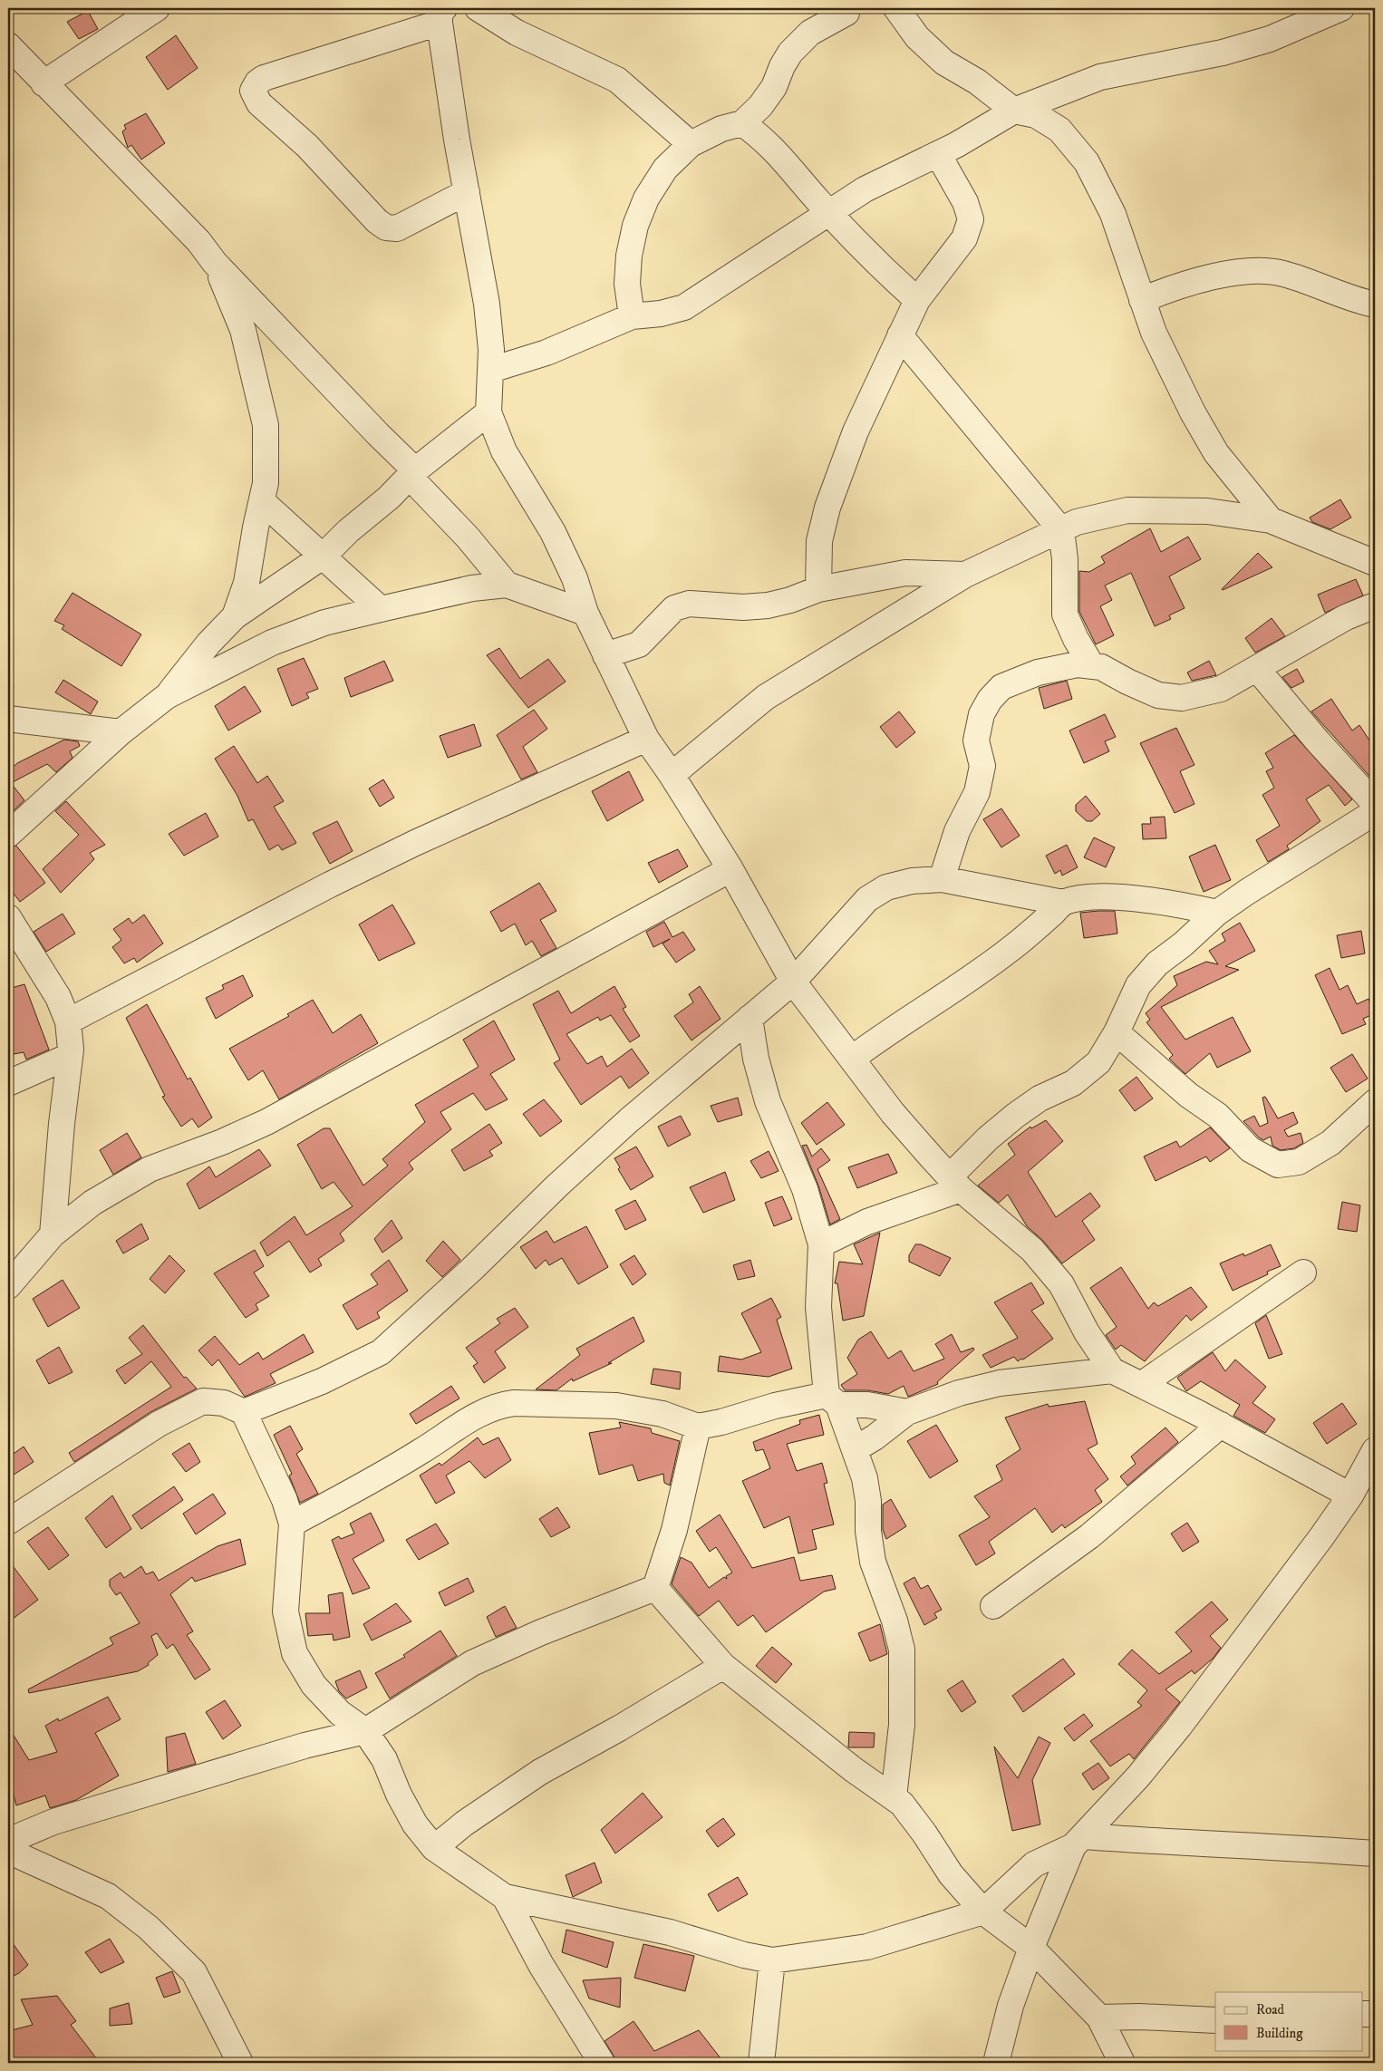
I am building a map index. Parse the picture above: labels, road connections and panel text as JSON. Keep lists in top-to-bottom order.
{
  "legend": ["Road", "Building"]
}
